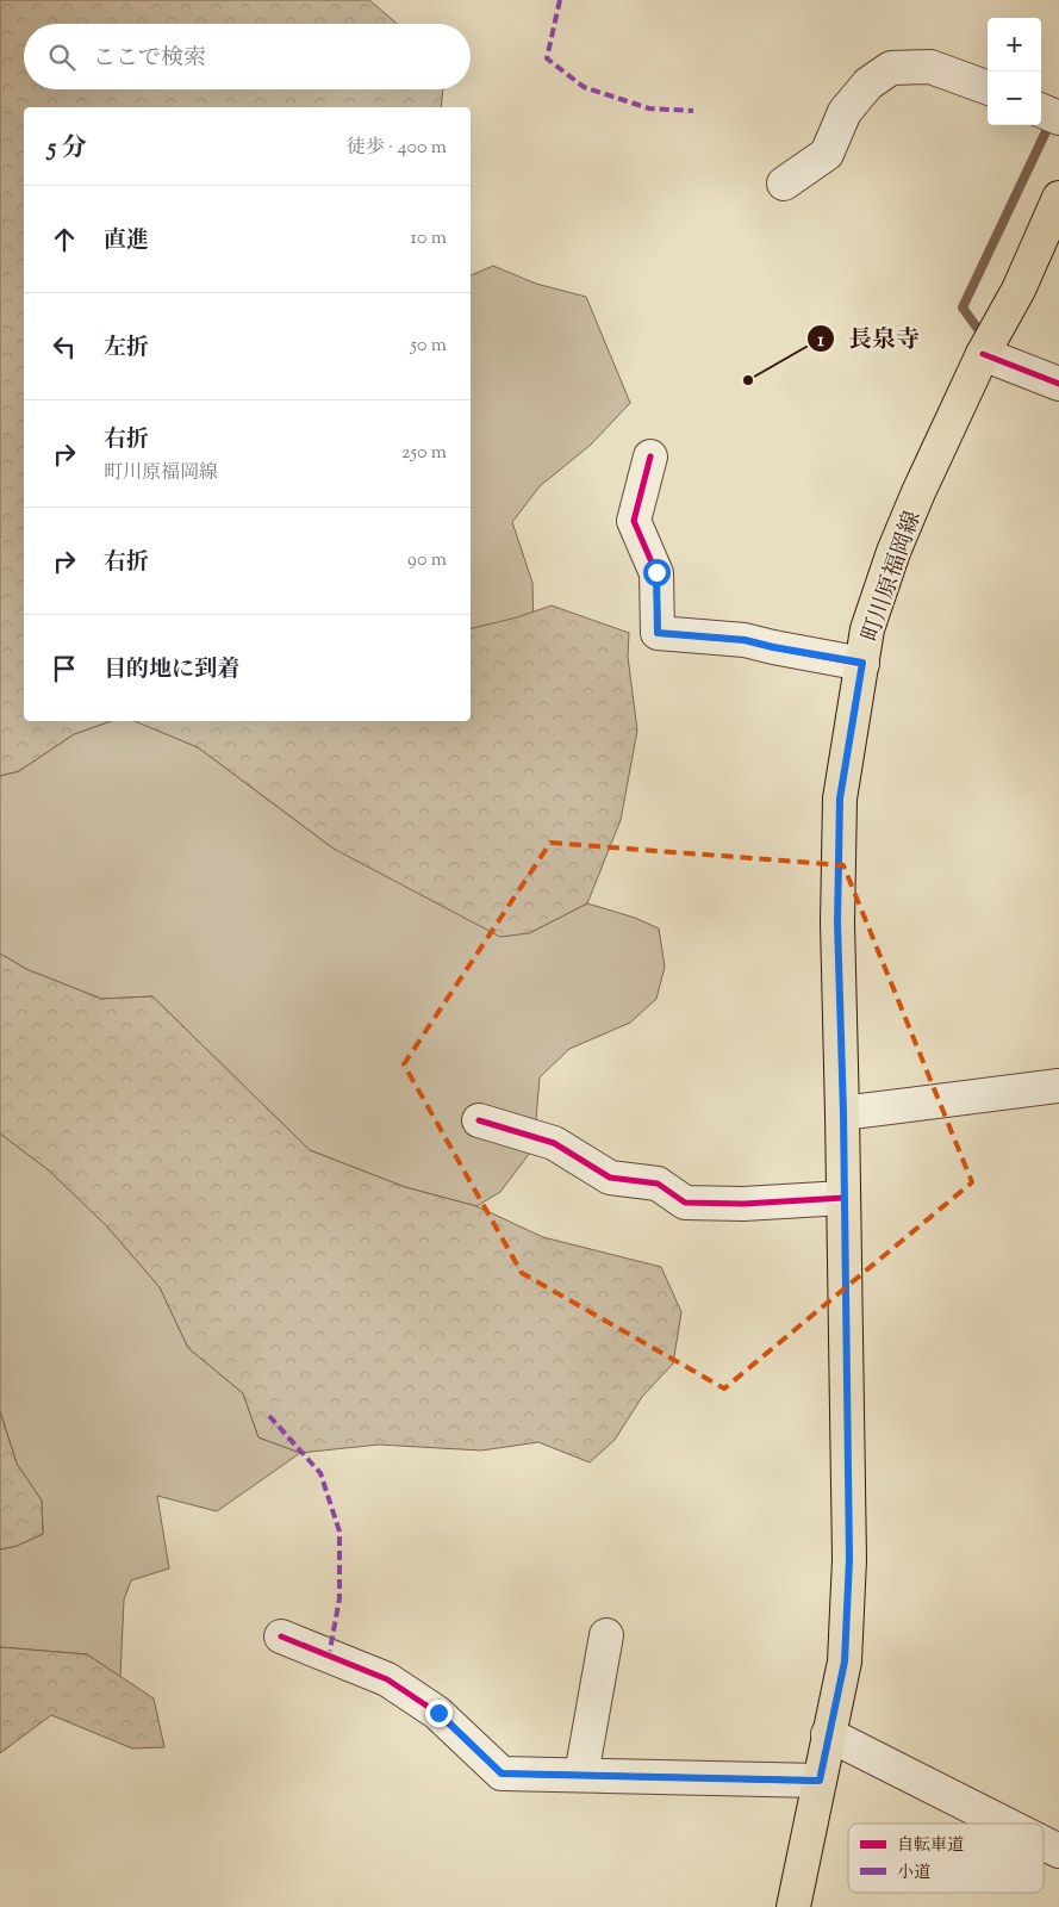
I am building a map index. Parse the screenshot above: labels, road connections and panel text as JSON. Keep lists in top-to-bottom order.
{
  "streets": {
    "main road": ["町川原福岡線"]
  },
  "places": ["長泉寺"],
  "legend": ["自転車道", "小道"],
  "page": {
    "map_buttons": ["+", "−"],
    "search": "ここで検索",
    "heading": ["5 分", "徒歩 · 400 m"],
    "list": [
      ["直進", "10 m"],
      ["左折", "50 m"],
      ["右折", "町川原福岡線", "250 m"],
      ["右折", "90 m"],
      "目的地に到着"
    ]
  }
}
